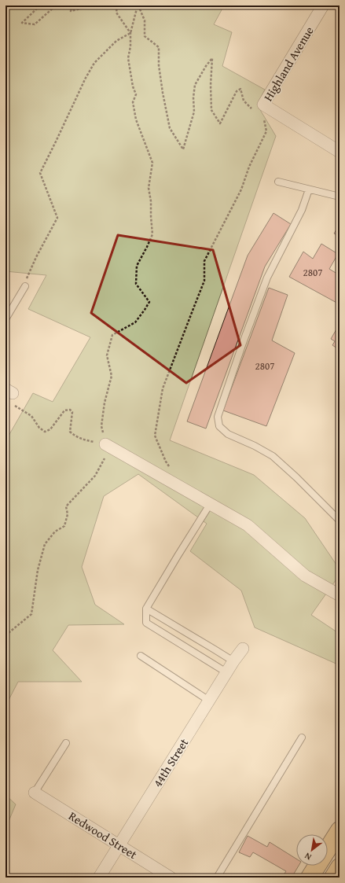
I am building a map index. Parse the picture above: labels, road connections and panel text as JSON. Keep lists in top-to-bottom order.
{
  "streets": {
    "street": ["Highland Avenue", "44th Street", "Redwood Street"]
  },
  "crossings": [
    ["44th Street", "Redwood Street"]
  ],
  "house_numbers": ["2807", "2807"],
  "north": "bottom left"
}
